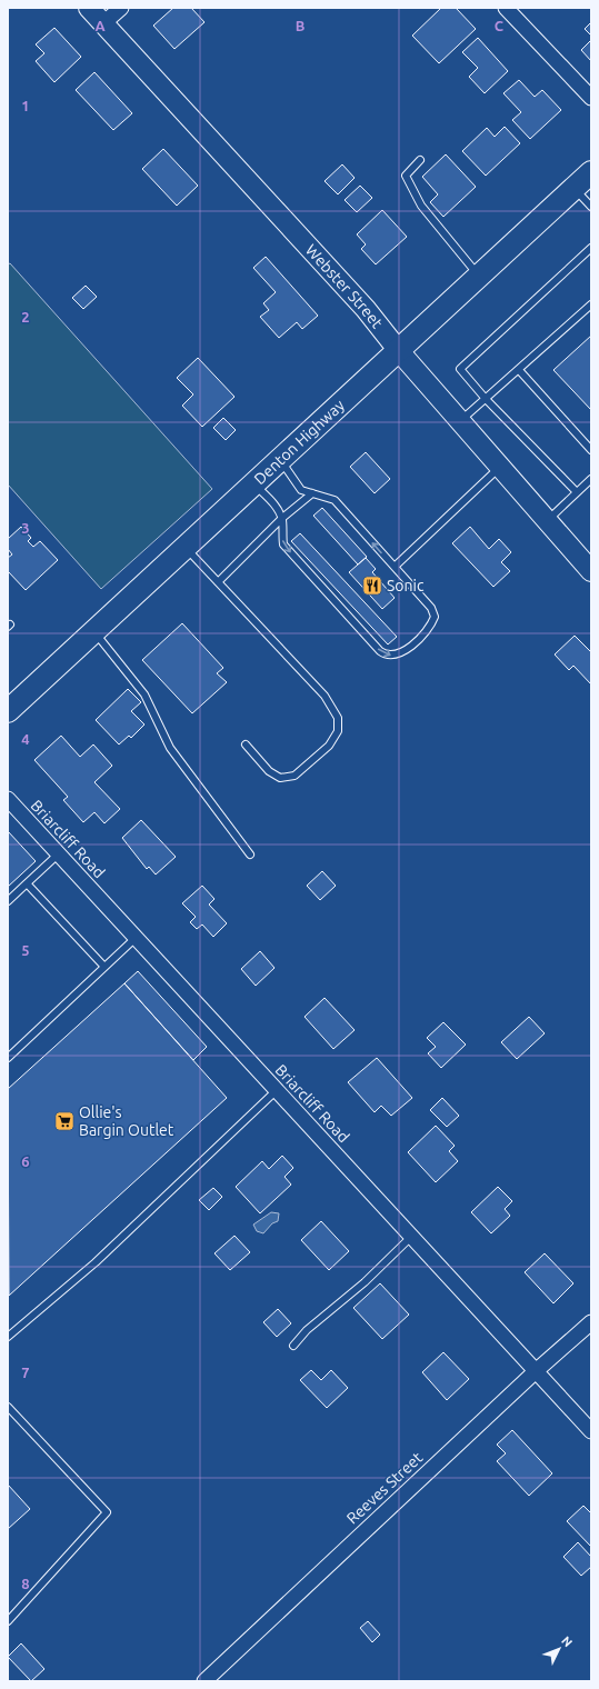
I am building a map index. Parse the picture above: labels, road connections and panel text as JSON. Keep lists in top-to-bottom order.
{
  "streets": {
    "main road": ["Denton Highway"],
    "street": ["Webster Street", "Briarcliff Road", "Reeves Street"]
  },
  "crossings": [
    ["Webster Street", "Denton Highway"],
    ["Briarcliff Road", "Reeves Street"]
  ],
  "places": {
    "restaurant": ["Sonic"],
    "supermarket": ["Ollie's Bargin Outlet"]
  },
  "north": "top right",
  "grid": {
    "columns": ["A", "B", "C"],
    "rows": [
      "1",
      "2",
      "3",
      "4",
      "5",
      "6",
      "7",
      "8"
    ]
  }
}
